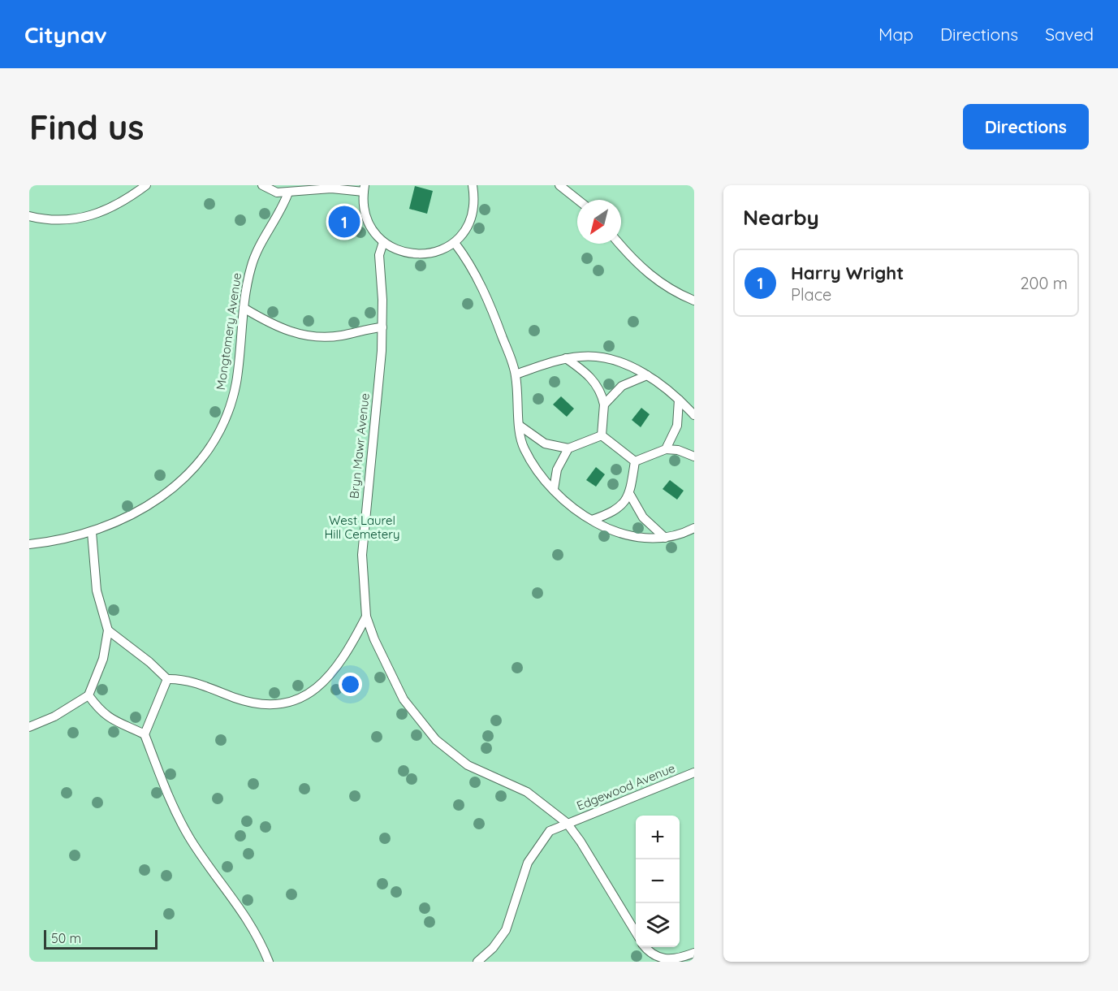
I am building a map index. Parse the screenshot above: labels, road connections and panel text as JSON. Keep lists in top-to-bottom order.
{
  "streets": {
    "lane": ["Mongtomery Avenue", "Bryn Mawr Avenue", "Edgewood Avenue"]
  },
  "crossings": [
    ["Bryn Mawr Avenue", "Edgewood Avenue"]
  ],
  "parks": ["West Laurel Hill Cemetery"],
  "scale_bar": "50 m",
  "north": "bottom left",
  "page": {
    "header": "Citynav",
    "nav": ["Map", "Directions", "Saved"],
    "buttons": "Directions",
    "title": "Find us",
    "heading": "Nearby",
    "pins": "1",
    "list": [
      {
        "mark": "1",
        "name": "Harry Wright",
        "note": "Place",
        "value": "200 m"
      }
    ],
    "map_buttons": ["+", "−"],
    "scale": "50 m"
  }
}
